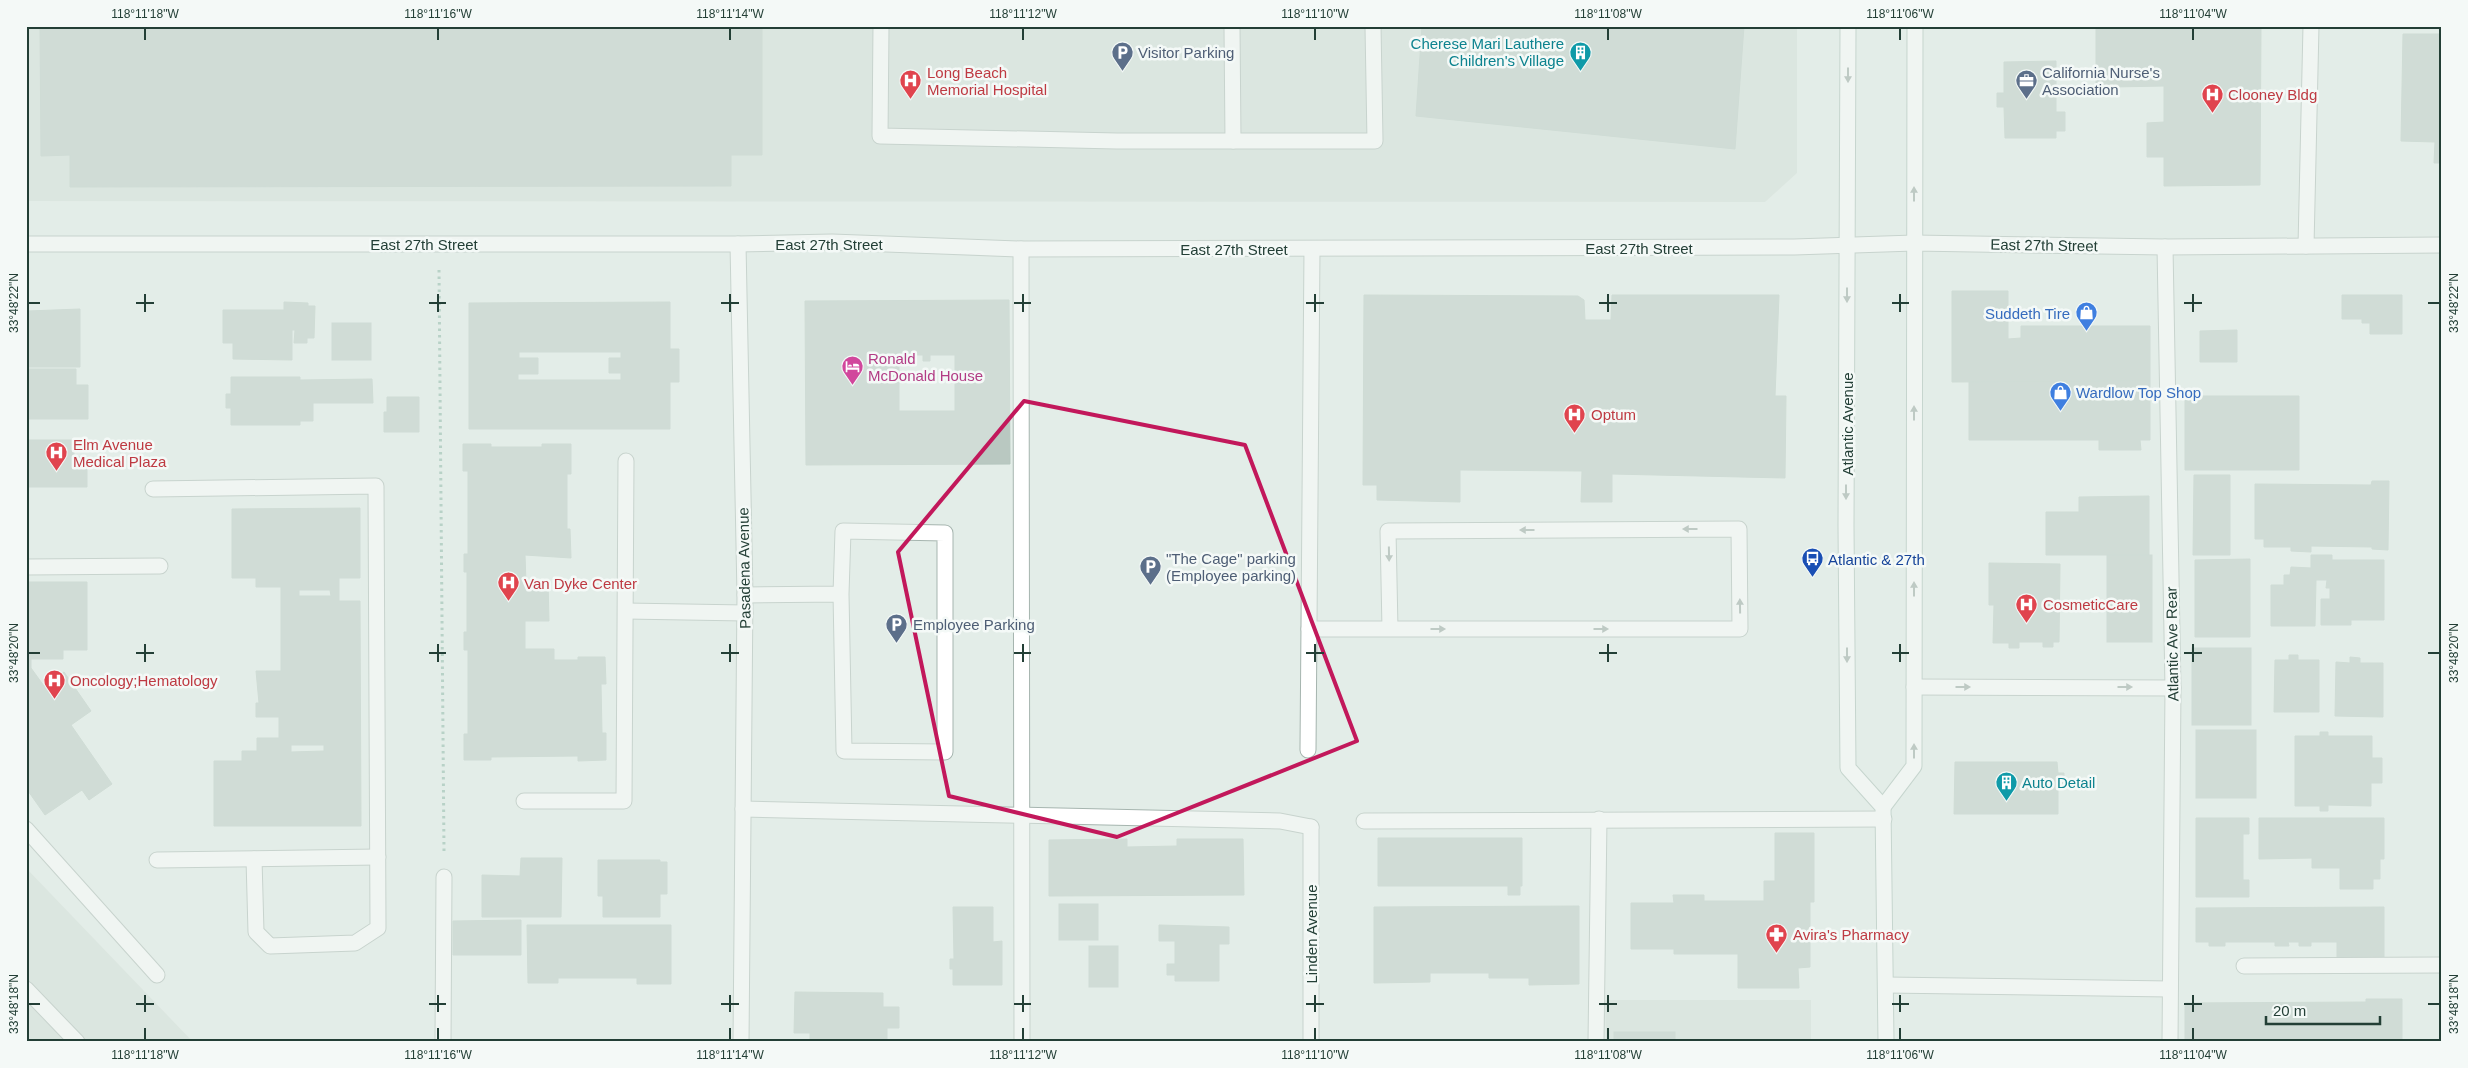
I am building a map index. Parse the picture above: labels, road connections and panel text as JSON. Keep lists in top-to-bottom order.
{
  "streets": {
    "street": [
      "East 27th Street",
      "Atlantic Avenue",
      "Pasadena Avenue",
      "Atlantic Ave Rear",
      "Linden Avenue"
    ]
  },
  "crossings": [
    ["East 27th Street", "Atlantic Avenue"],
    ["East 27th Street", "Pasadena Avenue"],
    ["East 27th Street", "Atlantic Ave Rear"]
  ],
  "places": {
    "parking": ["Visitor Parking", "\"The Cage\" parking (Employee parking)", "Employee Parking"],
    "building": ["Cherese Mari Lauthere Children's Village", "Auto Detail"],
    "hospital": [
      "Long Beach Memorial Hospital",
      "Clooney Bldg",
      "Optum",
      "Elm Avenue Medical Plaza",
      "Van Dyke Center",
      "CosmeticCare",
      "Oncology;Hematology"
    ],
    "office": ["California Nurse's Association"],
    "shop": ["Suddeth Tire", "Wardlow Top Shop"],
    "hotel": ["Ronald McDonald House"],
    "bus stop": ["Atlantic & 27th"],
    "pharmacy": ["Avira's Pharmacy"]
  },
  "scale_bar": "20 m",
  "coordinates": [
    "118°11'18\"W",
    "118°11'16\"W",
    "118°11'14\"W",
    "118°11'12\"W",
    "118°11'10\"W",
    "118°11'08\"W",
    "118°11'06\"W",
    "118°11'04\"W",
    "33°48'22\"N",
    "33°48'20\"N",
    "33°48'18\"N"
  ]
}
